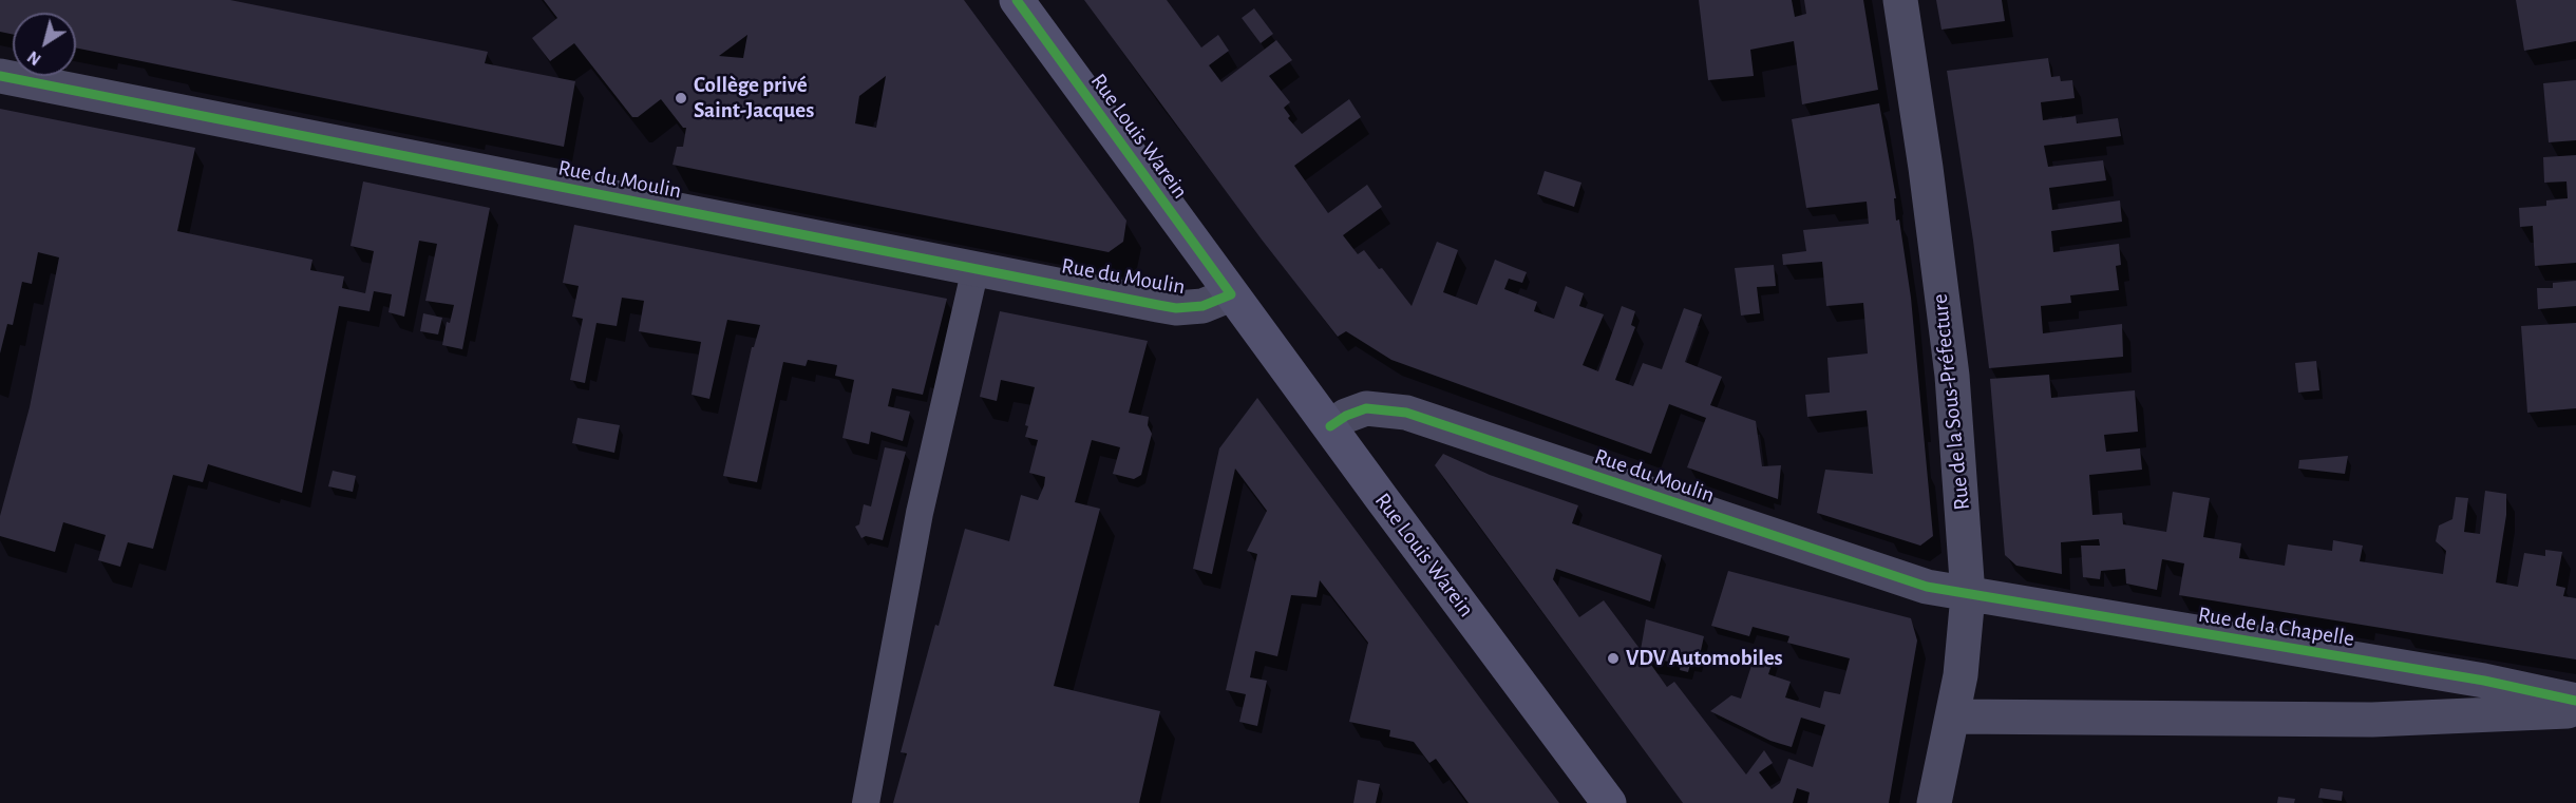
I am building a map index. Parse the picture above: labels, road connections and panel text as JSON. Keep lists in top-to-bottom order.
{
  "streets": {
    "main road": ["Rue Louis Warein"],
    "street": ["Rue du Moulin", "Rue de la Sous-Préfecture", "Rue de la Chapelle"]
  },
  "crossings": [
    ["Rue Louis Warein", "Rue du Moulin"],
    ["Rue du Moulin", "Rue de la Sous-Préfecture"],
    ["Rue du Moulin", "Rue de la Chapelle"],
    ["Rue de la Sous-Préfecture", "Rue de la Chapelle"]
  ],
  "places": ["Collège privé Saint-Jacques", "VDV Automobiles"],
  "north": "bottom left"
}
